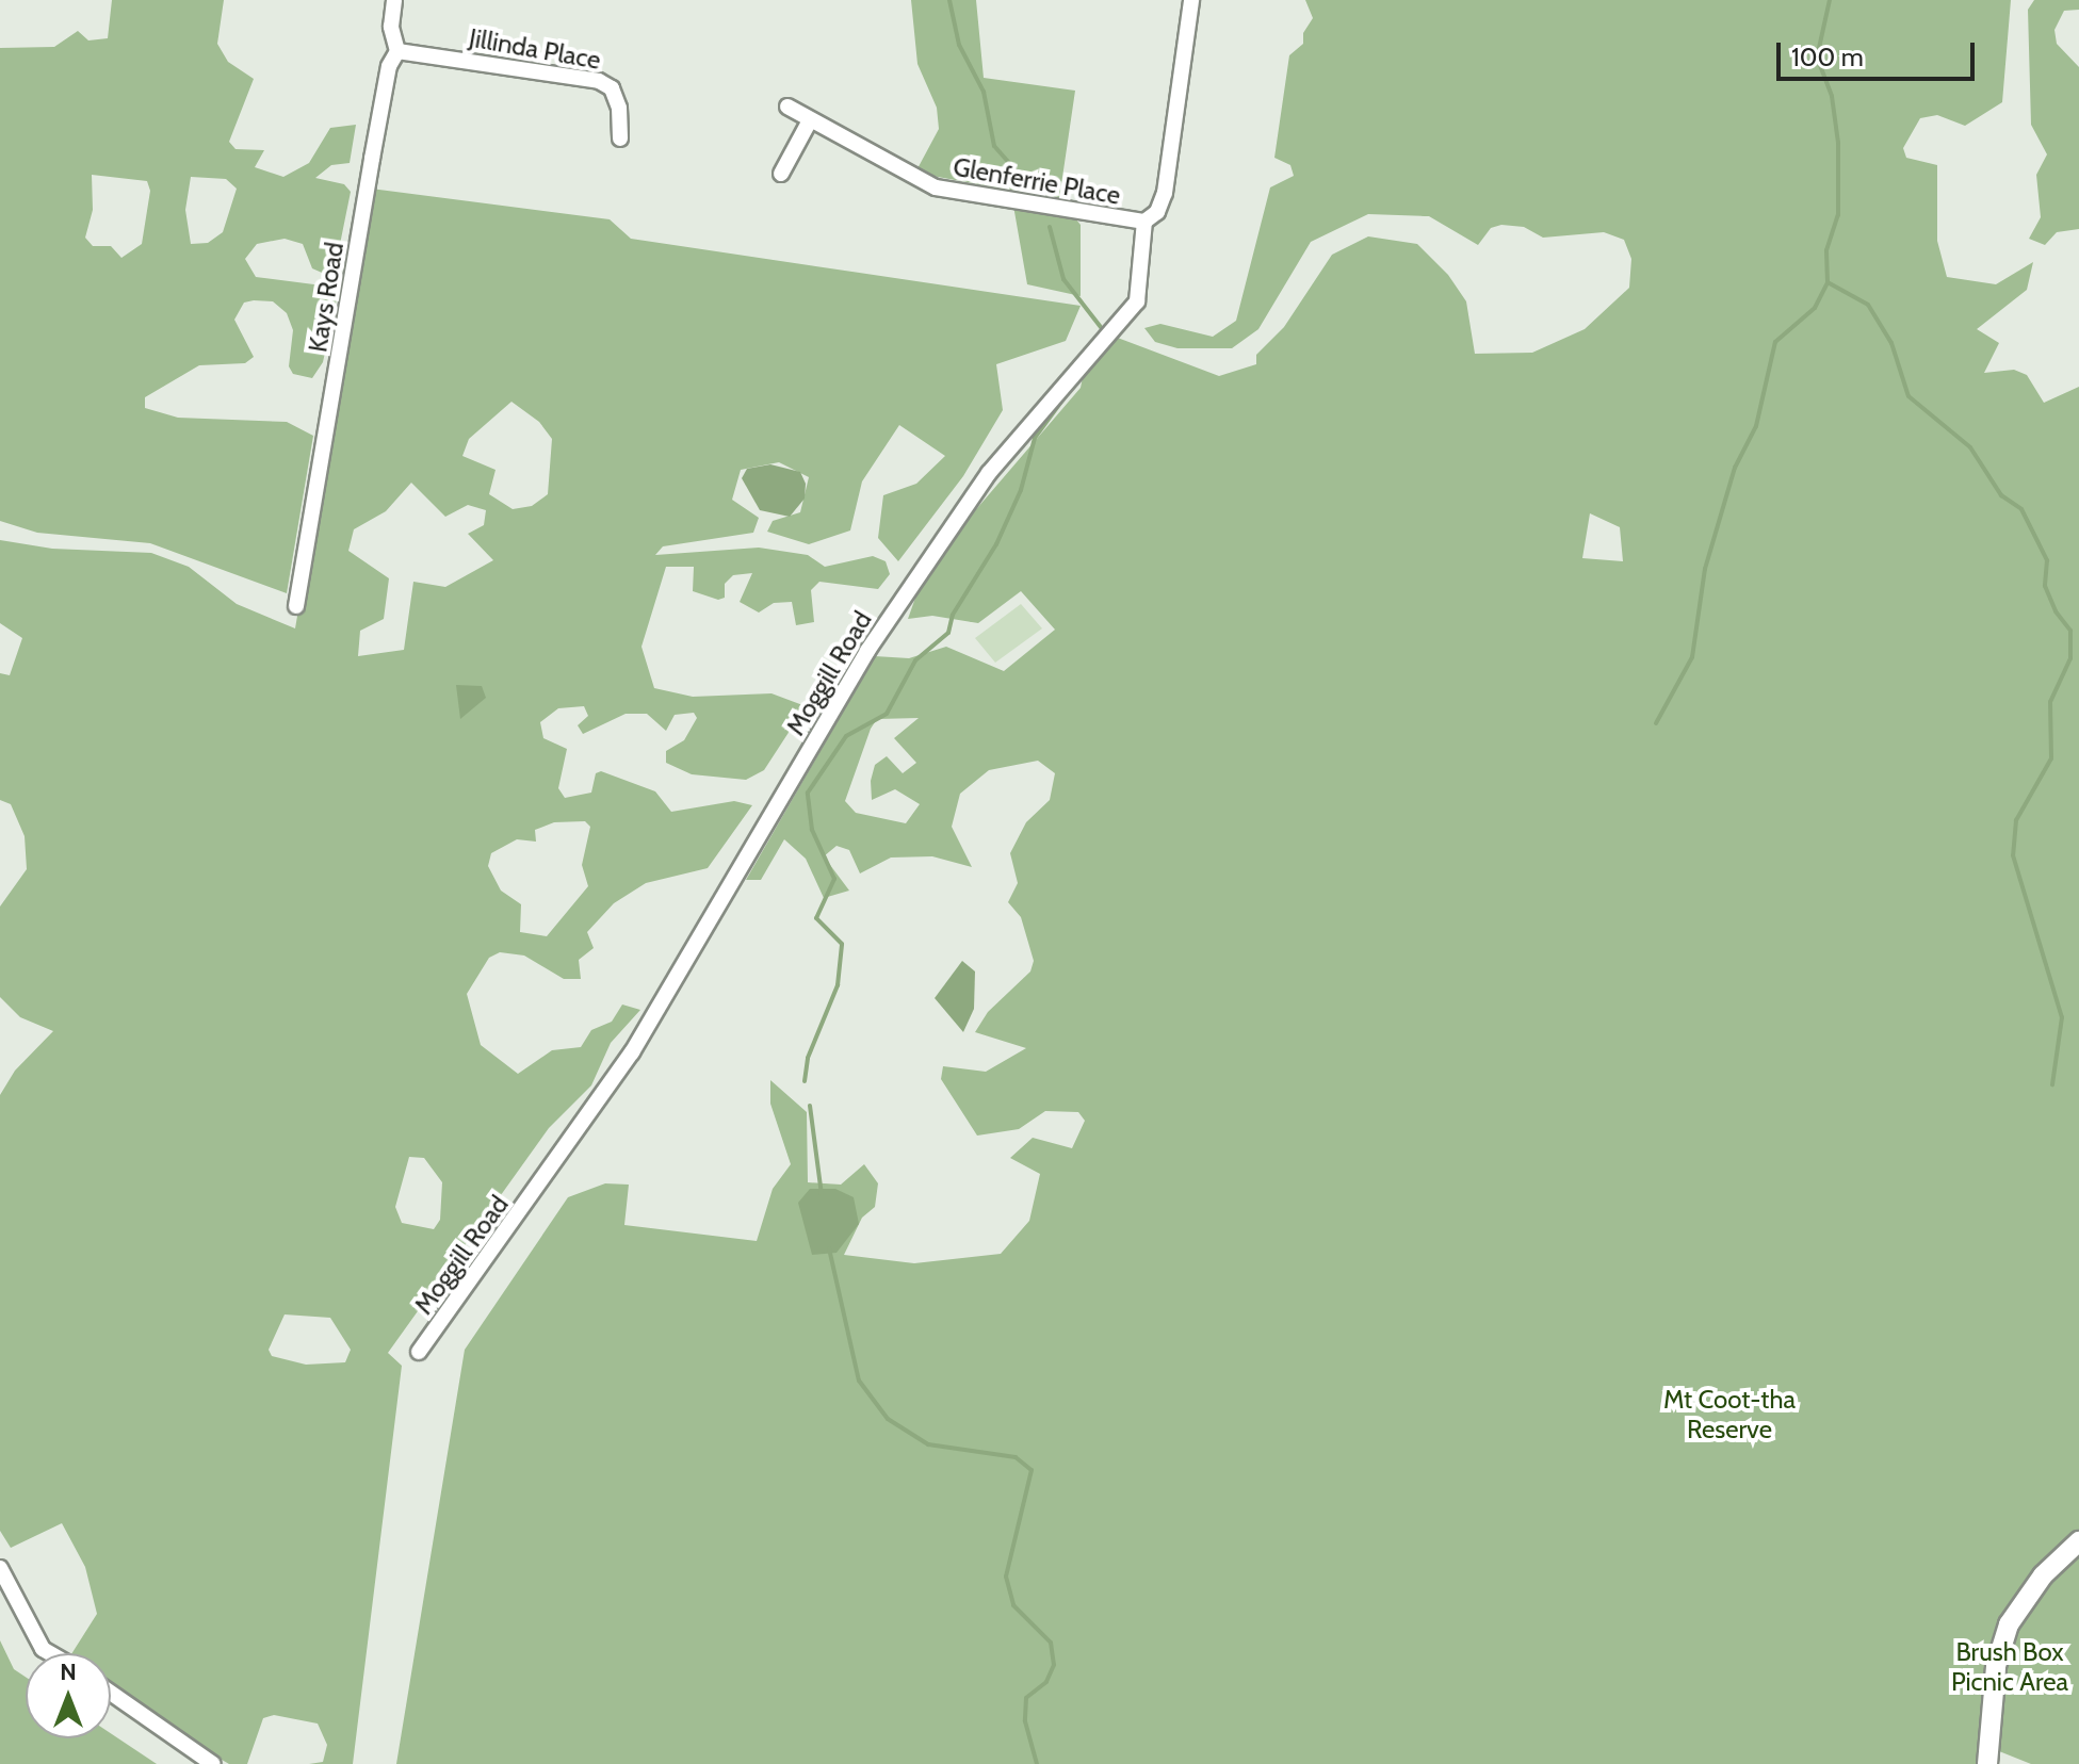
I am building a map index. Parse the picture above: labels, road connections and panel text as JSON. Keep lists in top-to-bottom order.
{
  "streets": {
    "street": [
      "Jillinda Place",
      "Glenferrie Place",
      "Kays Road",
      "Moggill Road"
    ]
  },
  "crossings": [
    ["Jillinda Place", "Kays Road"],
    ["Glenferrie Place", "Moggill Road"]
  ],
  "parks": ["Mt Coot-tha Reserve", "Brush Box Picnic Area"],
  "scale_bar": "100 m",
  "north": "top"
}
